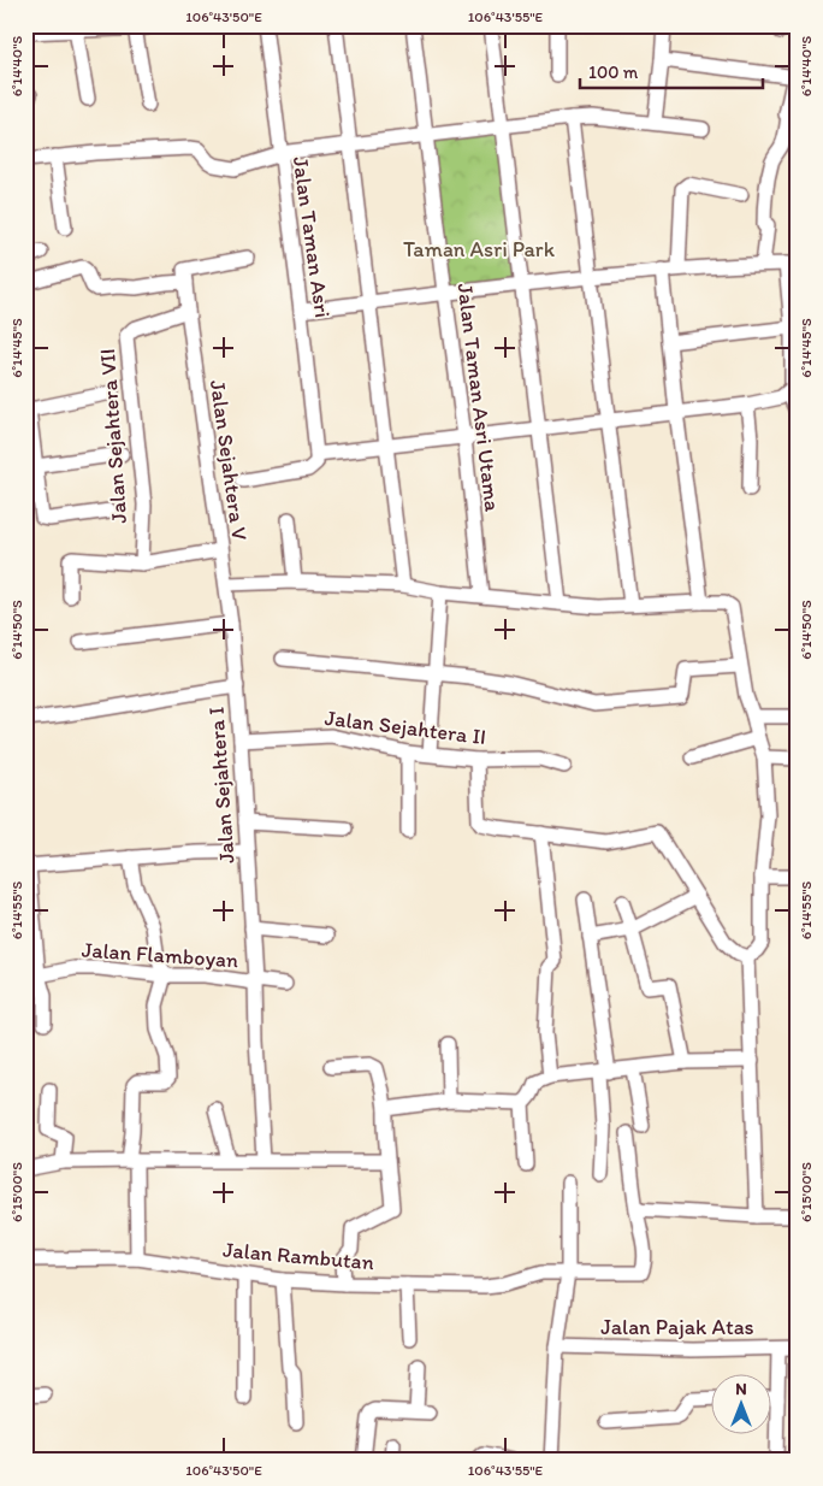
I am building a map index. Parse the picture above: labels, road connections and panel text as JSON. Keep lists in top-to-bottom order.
{
  "streets": {
    "street": [
      "Jalan Taman Asri",
      "Jalan Taman Asri Utama",
      "Jalan Sejahtera VII",
      "Jalan Sejahtera V",
      "Jalan Sejahtera II",
      "Jalan Sejahtera I",
      "Jalan Flamboyan",
      "Jalan Rambutan",
      "Jalan Pajak Atas"
    ]
  },
  "crossings": [
    ["Jalan Sejahtera VII", "Jalan Sejahtera V"],
    ["Jalan Sejahtera V", "Jalan Sejahtera I"],
    ["Jalan Sejahtera II", "Jalan Sejahtera I"],
    ["Jalan Sejahtera I", "Jalan Flamboyan"]
  ],
  "parks": ["Taman Asri Park"],
  "scale_bar": "100 m",
  "north": "top",
  "coordinates": [
    "106°43'50\"E",
    "106°43'55\"E",
    "6°14'40\"S",
    "6°14'45\"S",
    "6°14'50\"S",
    "6°14'55\"S",
    "6°15'00\"S"
  ]
}
